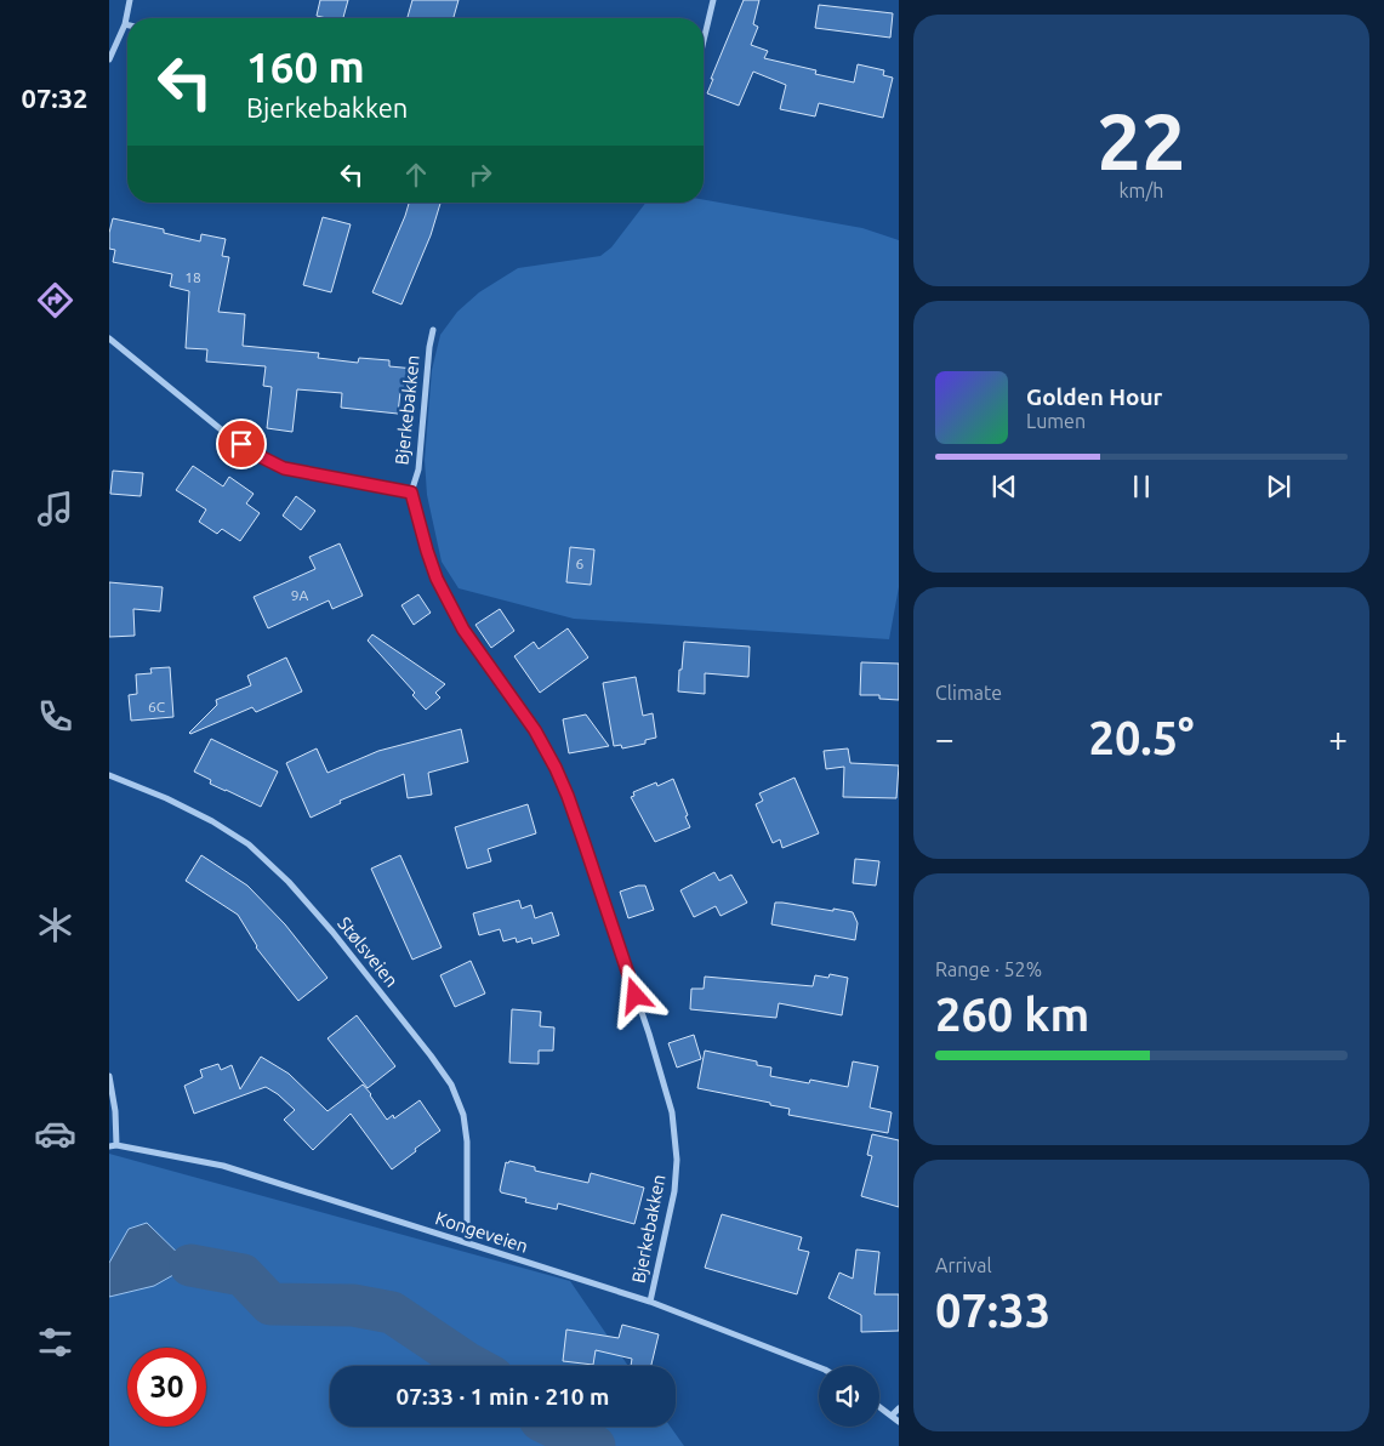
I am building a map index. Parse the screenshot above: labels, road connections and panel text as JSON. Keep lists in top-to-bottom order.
{
  "streets": {
    "street": ["Bjerkebakken", "Stølsveien", "Kongeveien"]
  },
  "crossings": [
    ["Bjerkebakken", "Kongeveien"],
    ["Stølsveien", "Kongeveien"]
  ],
  "house_numbers": [
    "18",
    "6",
    "9A",
    "6C"
  ],
  "page": {
    "tabs": "07:32",
    "tile": [
      ["22", "km/h"],
      "Climate",
      ["Range · 52%", "260 km"],
      ["Arrival", "07:33"]
    ],
    "turn": ["160 m", "Bjerkebakken"],
    "song": ["Golden Hour", "Lumen"],
    "heat": ["−", "20.5°", "+"],
    "limit": "30",
    "trip": "07:33 · 1 min · 210 m"
  }
}
